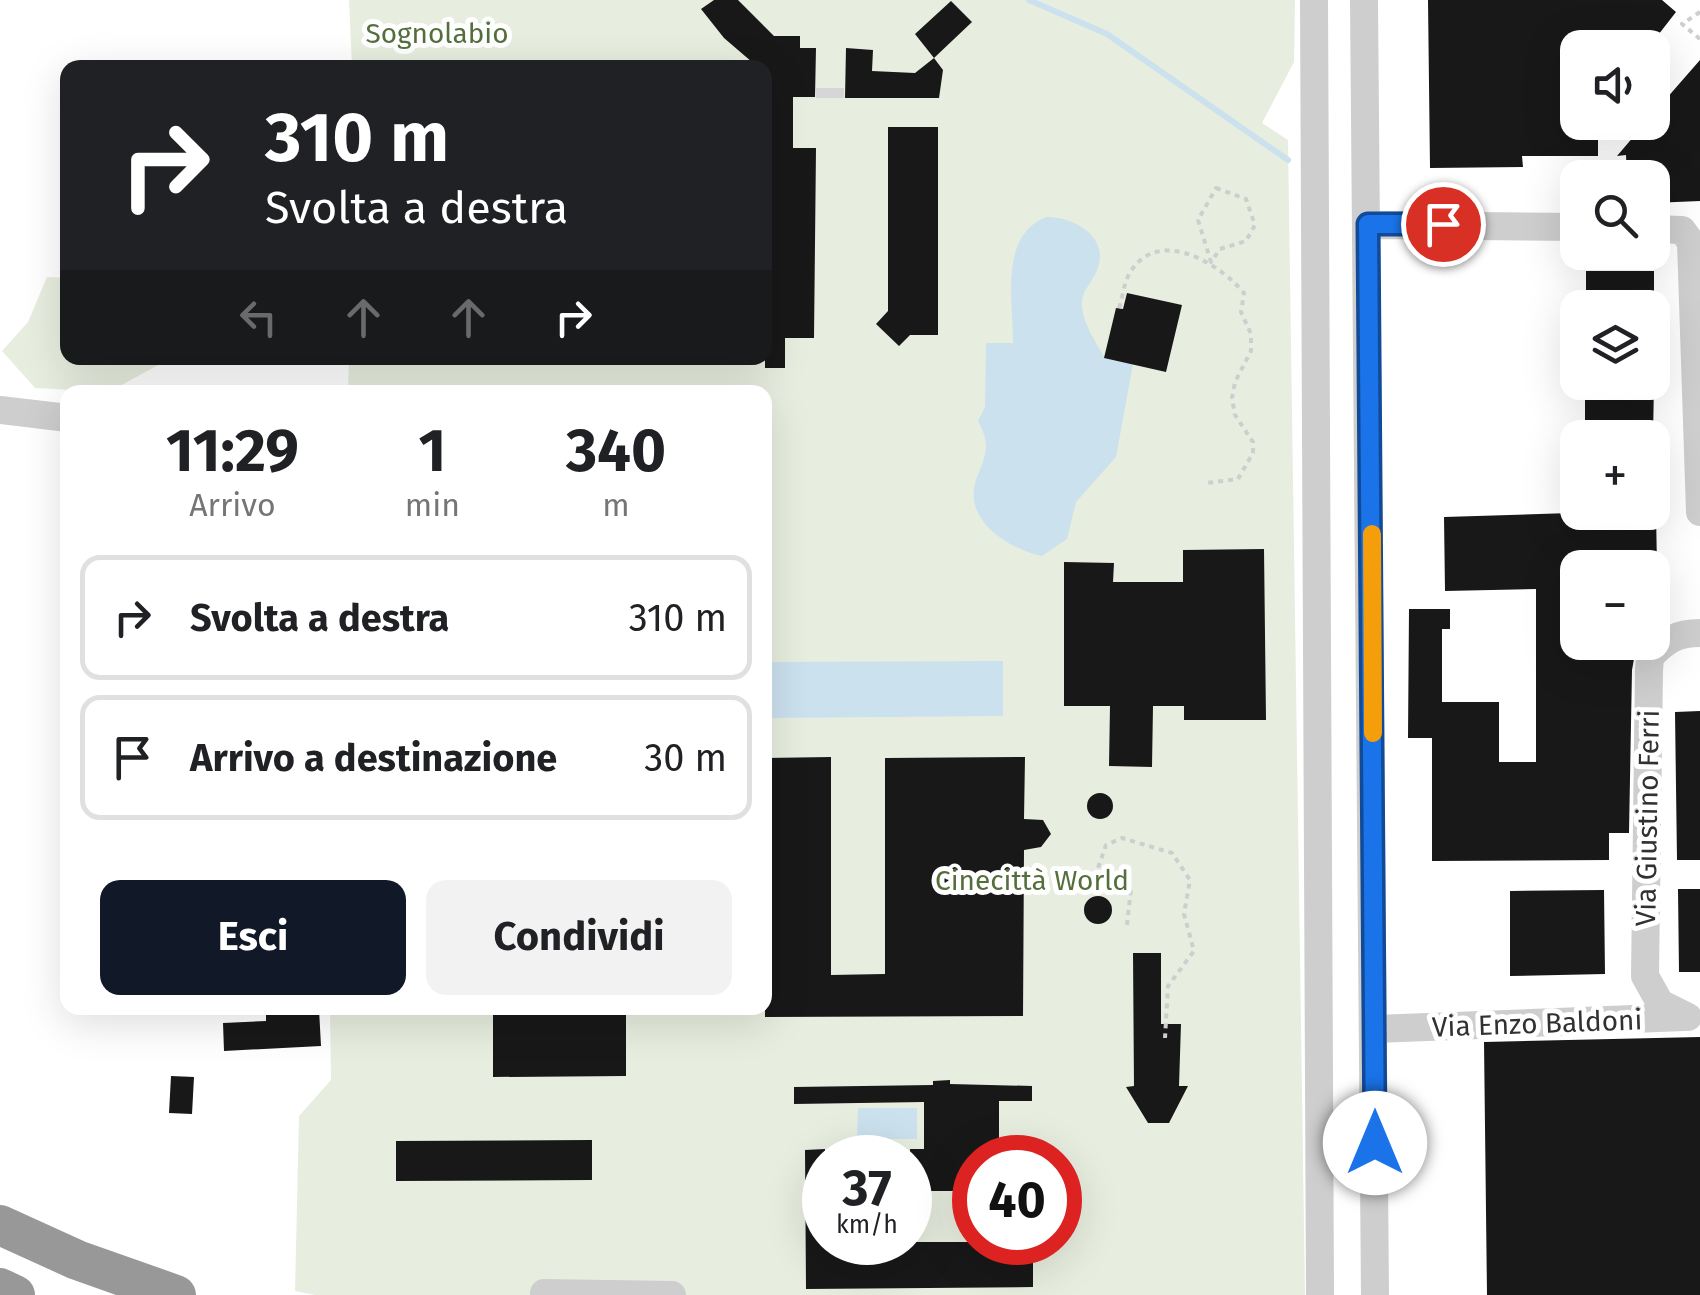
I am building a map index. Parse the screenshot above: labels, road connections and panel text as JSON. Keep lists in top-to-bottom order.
{
  "streets": {
    "street": ["Via Giustino Ferri", "Via Enzo Baldoni"]
  },
  "crossings": [
    ["Via Giustino Ferri", "Via Enzo Baldoni"]
  ],
  "parks": ["Sognolabio", "Cinecittà World"],
  "page": {
    "map_buttons": ["+", "−"],
    "turn": ["310 m", "Svolta a destra"],
    "eta": [
      "11:29",
      "Arrivo",
      "1",
      "min",
      "340",
      "m"
    ],
    "list": [
      {
        "name": "Svolta a destra",
        "value": "310 m"
      },
      {
        "name": "Arrivo a destinazione",
        "value": "30 m"
      }
    ],
    "buttons": ["Esci", "Condividi"],
    "speed": "37 km/h",
    "limit": "40"
  }
}
